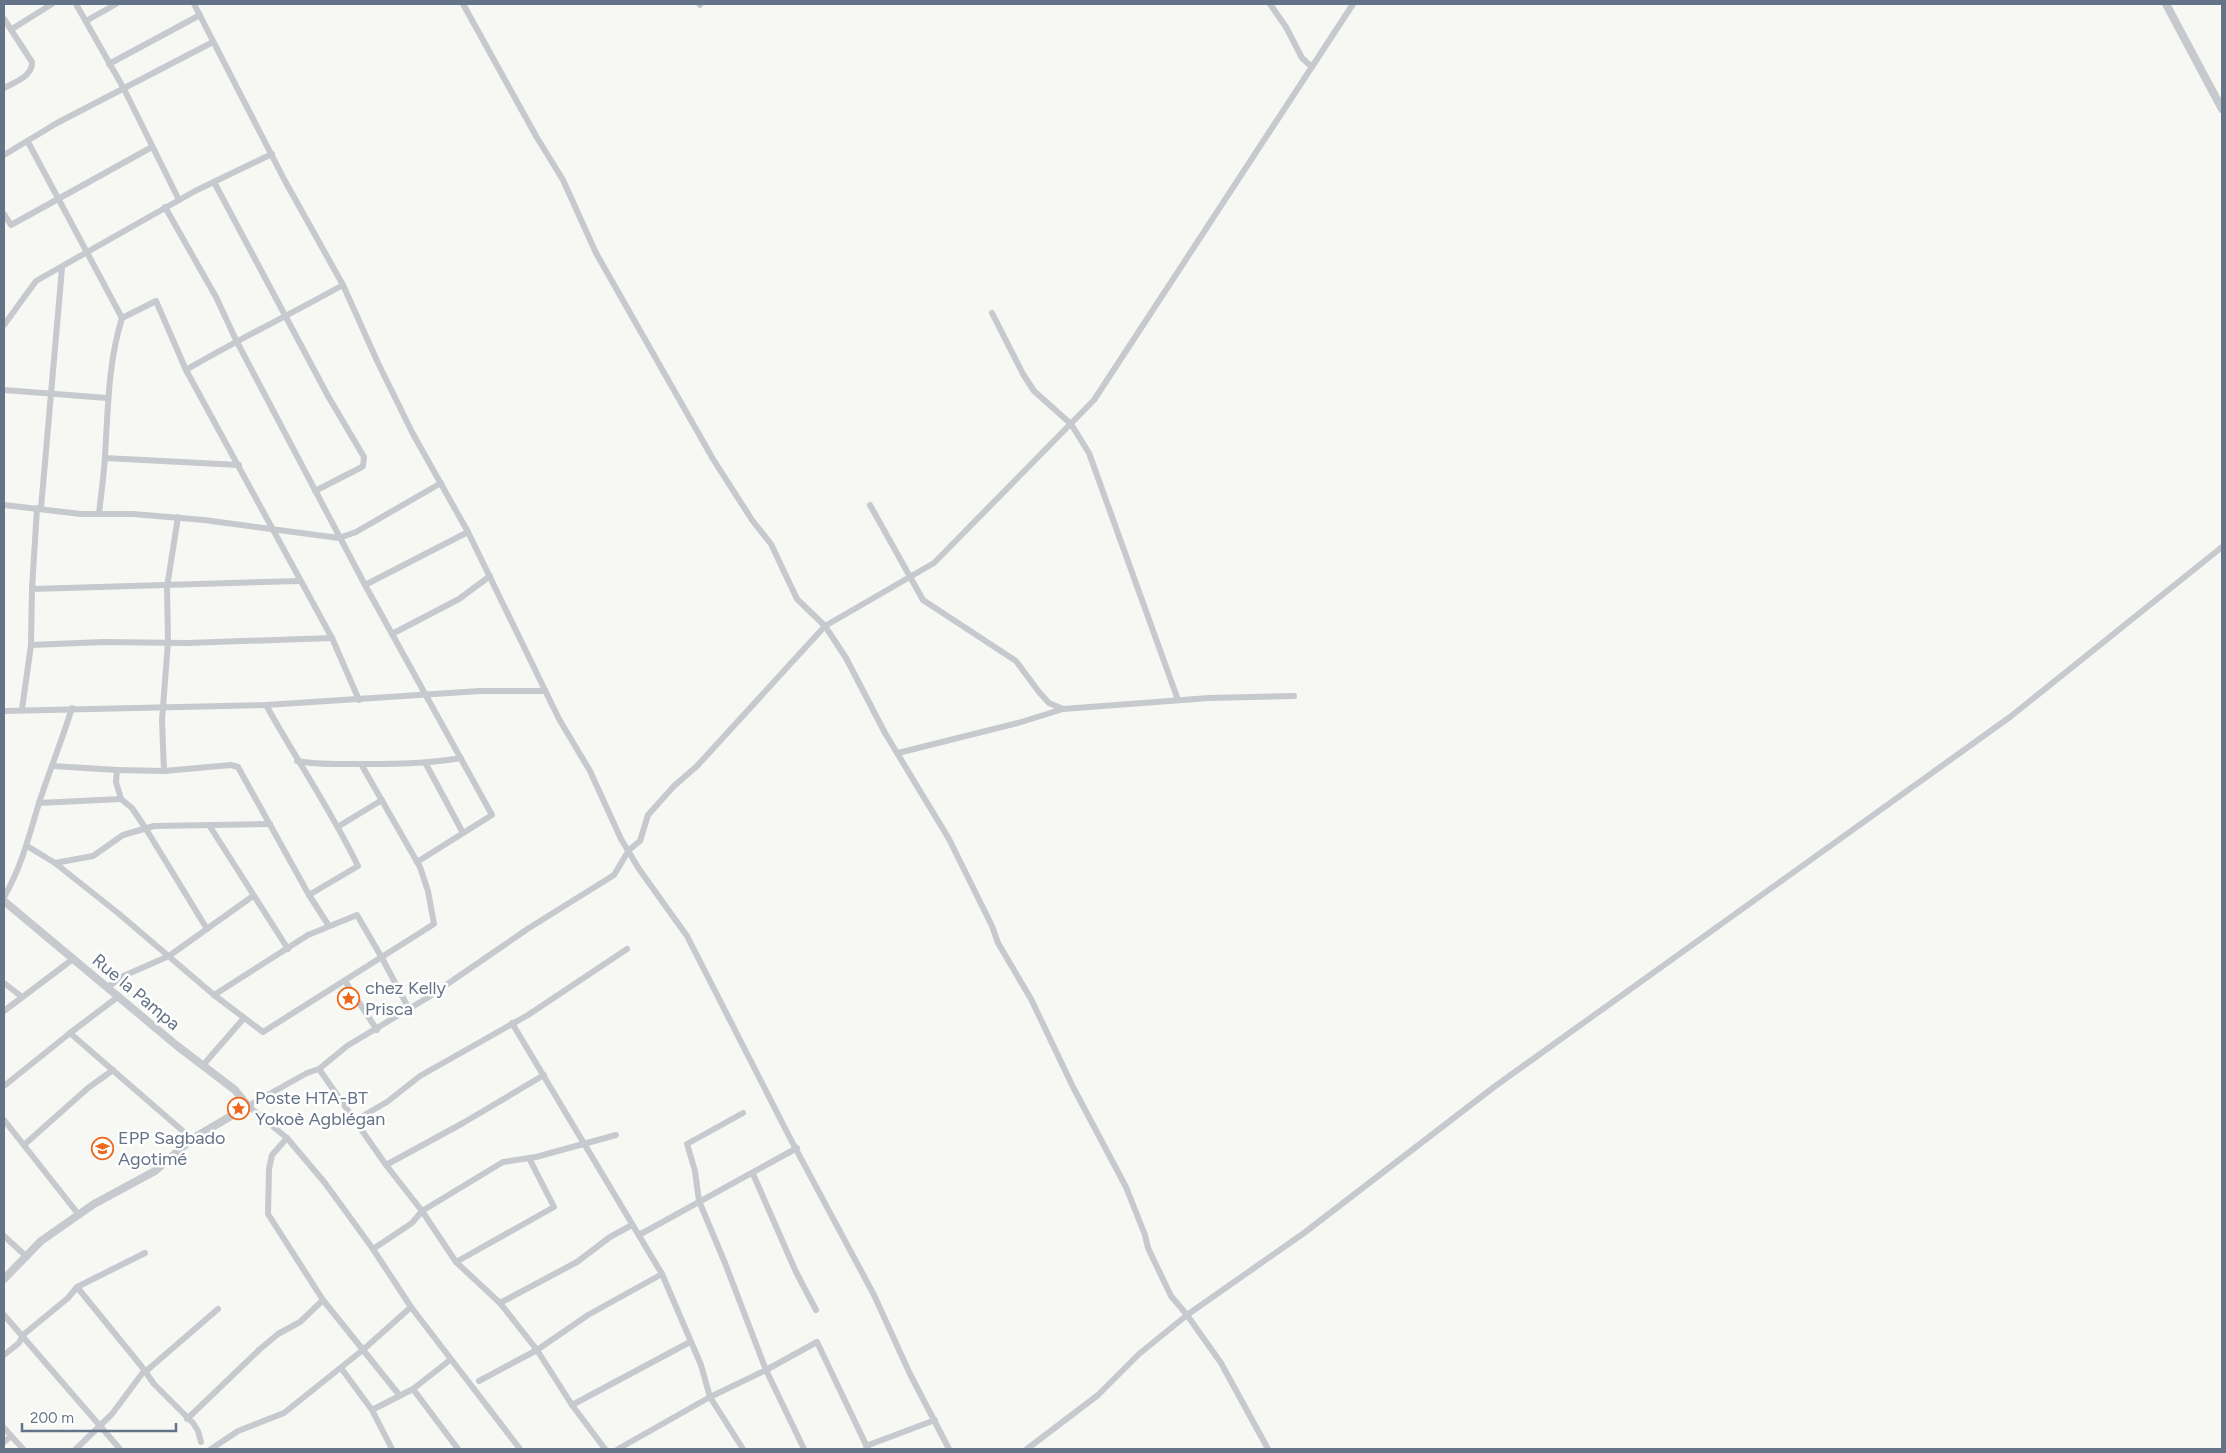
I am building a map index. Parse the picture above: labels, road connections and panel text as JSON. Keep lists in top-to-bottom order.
{
  "streets": {
    "street": ["Rue la Pampa"]
  },
  "places": {
    "place": ["chez Kelly Prisca", "Poste HTA-BT Yokoè Agblégan"],
    "school or university": ["EPP Sagbado Agotimé"]
  },
  "scale_bar": "200 m"
}
